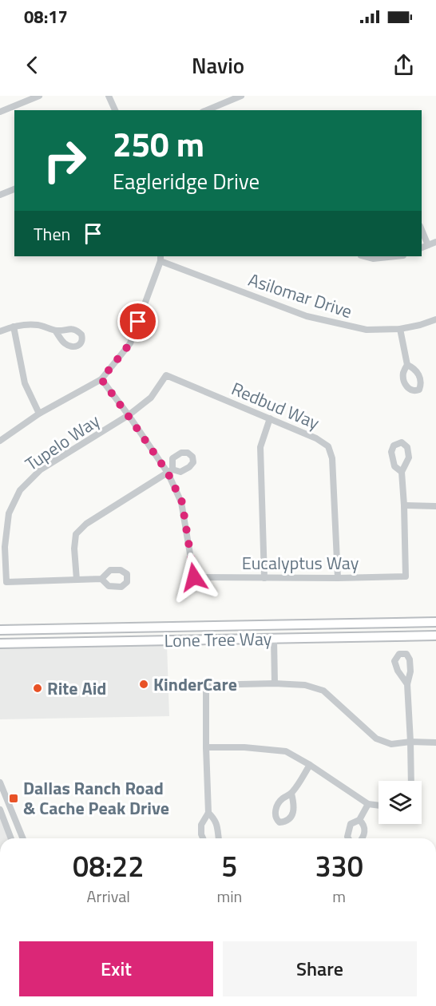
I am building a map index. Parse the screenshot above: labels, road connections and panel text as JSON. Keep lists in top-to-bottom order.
{
  "streets": {
    "main road": ["Lone Tree Way"],
    "street": [
      "Asilomar Drive",
      "Redbud Way",
      "Tupelo Way",
      "Eucalyptus Way"
    ]
  },
  "crossings": [
    ["Redbud Way", "Tupelo Way"],
    ["Redbud Way", "Eucalyptus Way"]
  ],
  "places": {
    "other": ["KinderCare", "Rite Aid"],
    "transit": ["Dallas Ranch Road & Cache Peak Drive"]
  },
  "page": {
    "status": "08:17",
    "header": "Navio",
    "turn": ["250 m", "Eagleridge Drive"],
    "then": "Then",
    "eta": [
      "08:22",
      "Arrival",
      "5",
      "min",
      "330",
      "m"
    ],
    "buttons": ["Exit", "Share"]
  }
}
